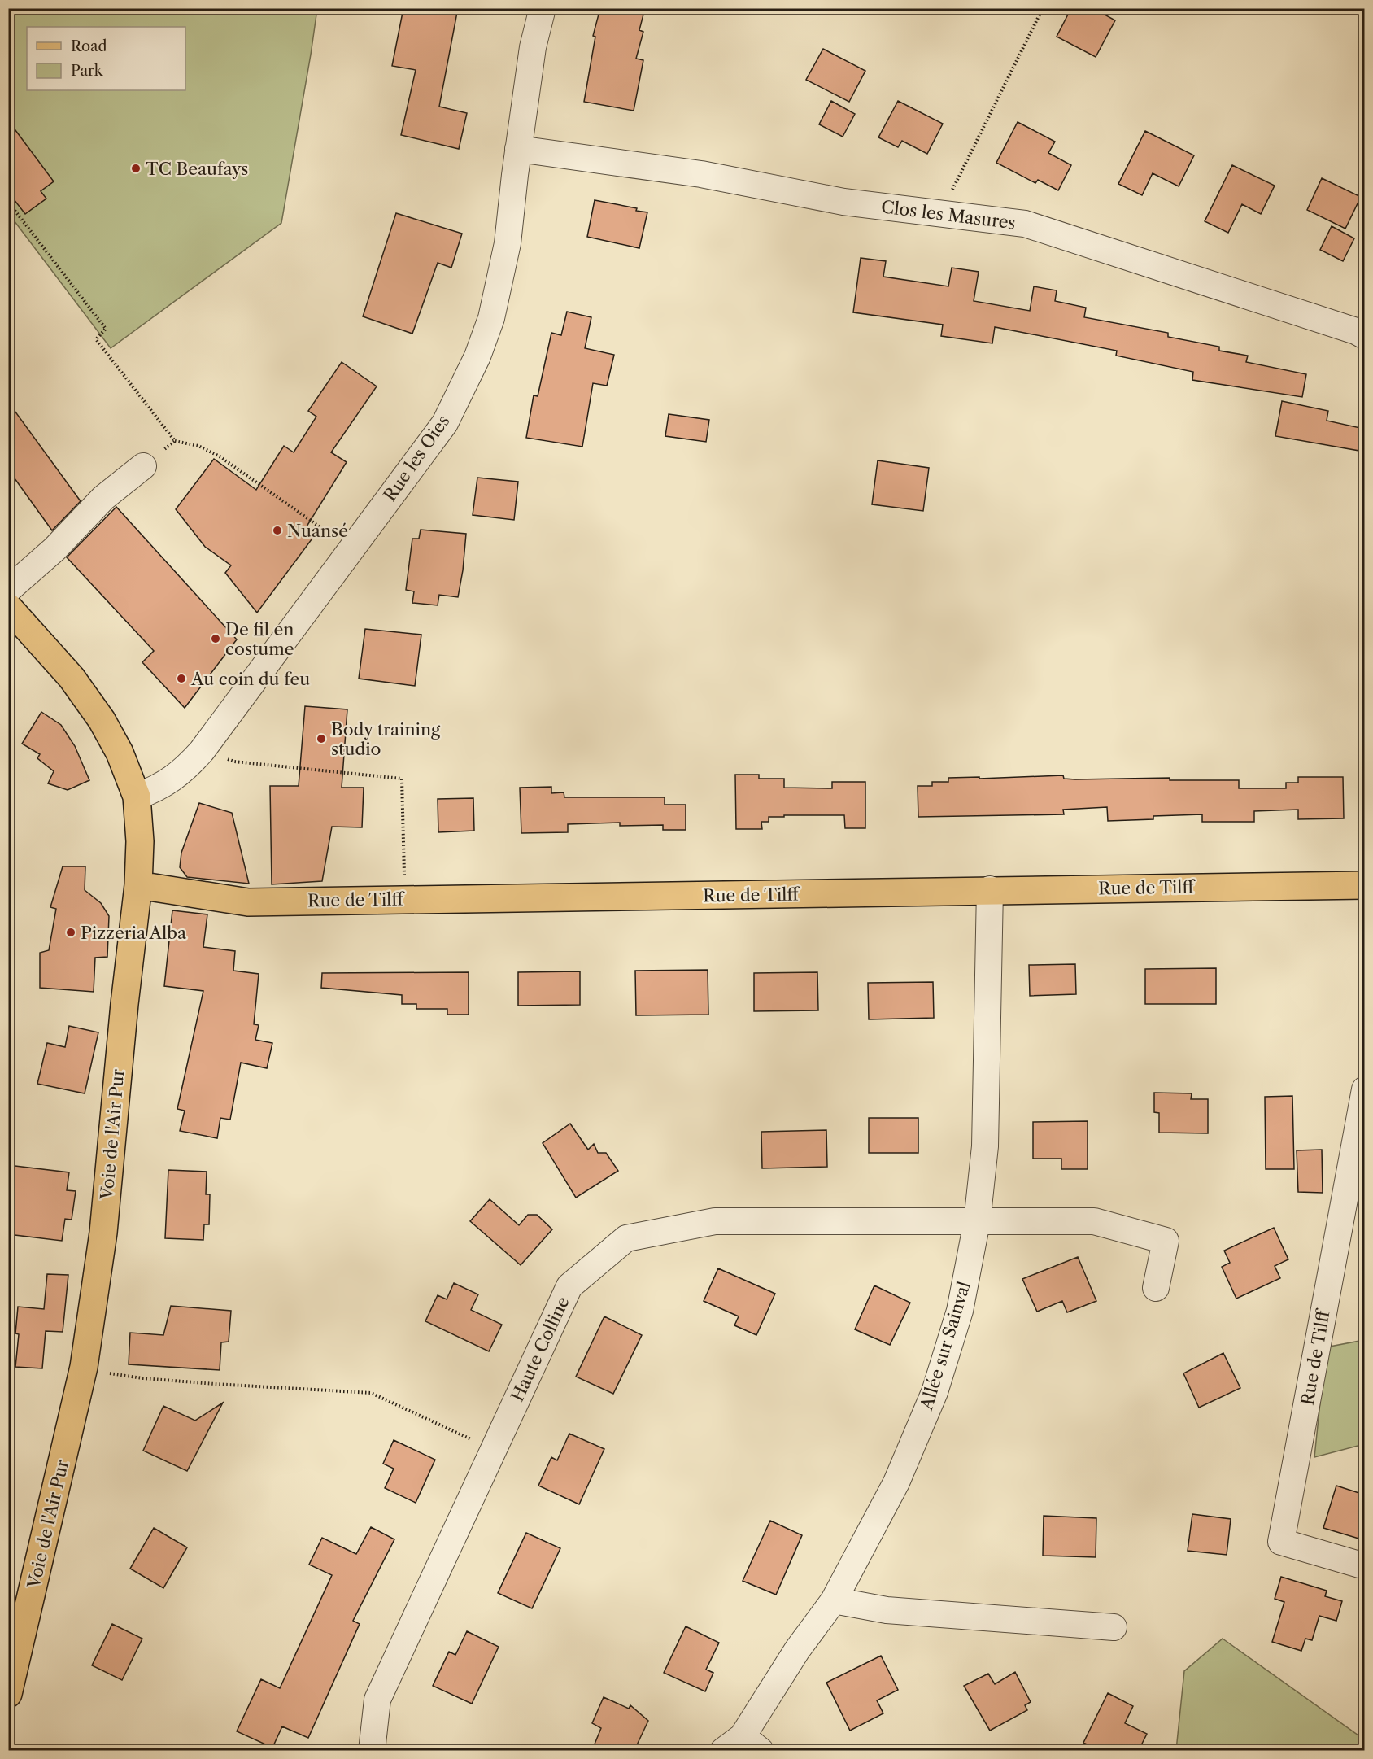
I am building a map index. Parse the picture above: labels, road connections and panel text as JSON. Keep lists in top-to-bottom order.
{
  "streets": {
    "main road": ["Rue de Tilff", "Voie de l'Air Pur"],
    "street": [
      "Clos les Masures",
      "Rue les Oies",
      "Allée sur Sainval",
      "Haute Colline"
    ]
  },
  "crossings": [
    ["Clos les Masures", "Rue les Oies"],
    ["Rue les Oies", "Voie de l'Air Pur"],
    ["Rue de Tilff", "Voie de l'Air Pur"],
    ["Rue de Tilff", "Allée sur Sainval"],
    ["Allée sur Sainval", "Haute Colline"]
  ],
  "places": [
    "TC Beaufays",
    "Nuansé",
    "De fil en costume",
    "Au coin du feu",
    "Body training studio",
    "Pizzeria Alba"
  ],
  "legend": ["Road", "Park"]
}
